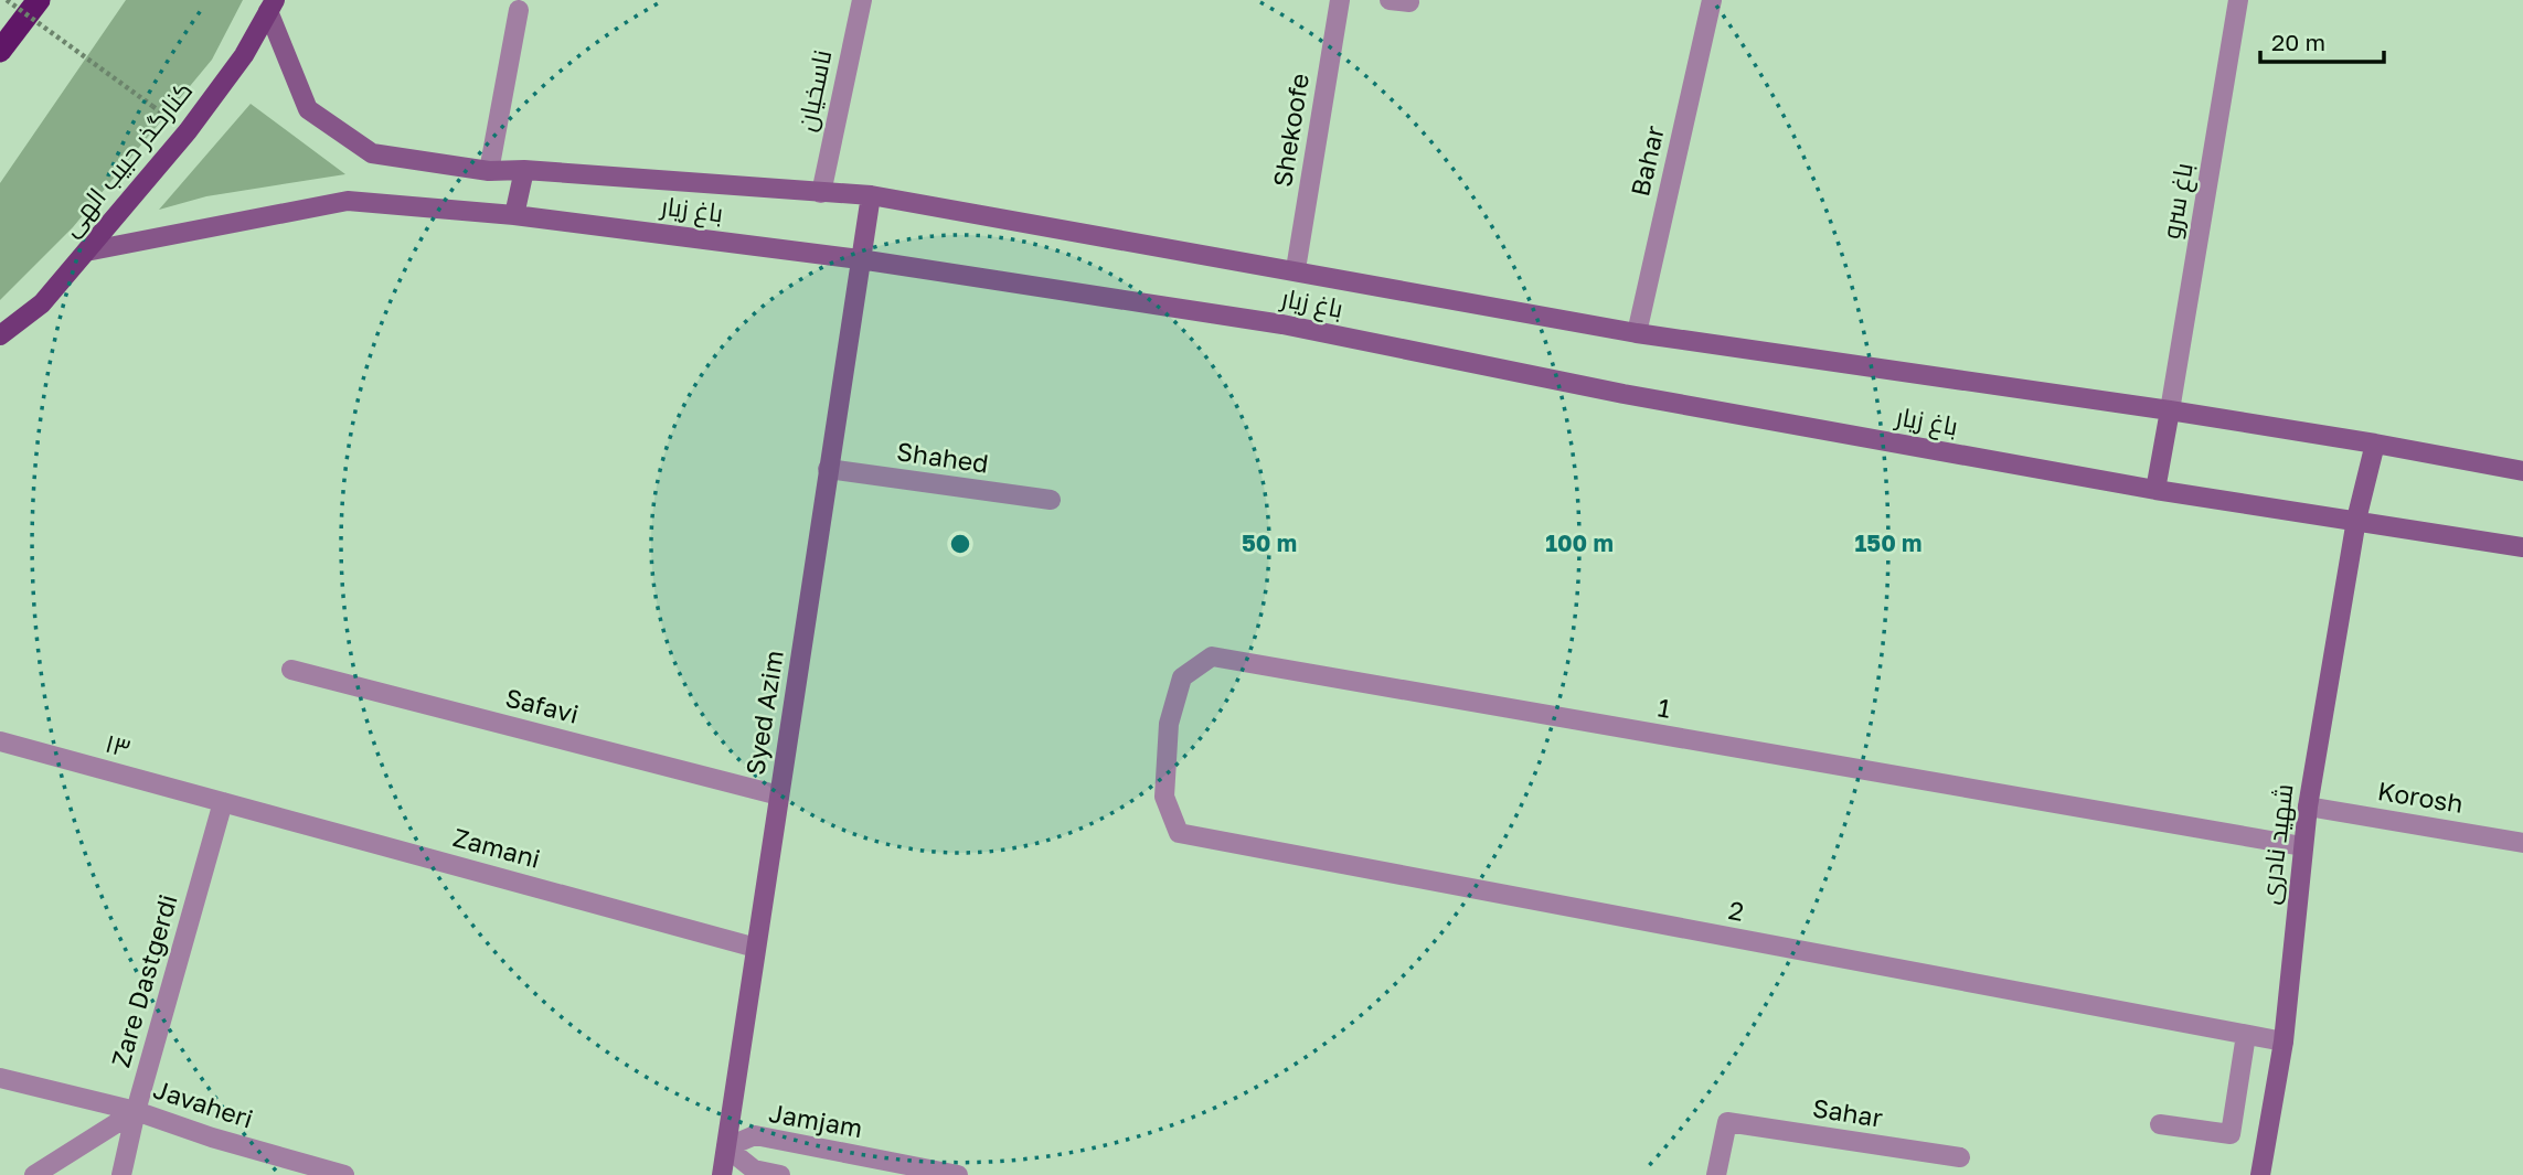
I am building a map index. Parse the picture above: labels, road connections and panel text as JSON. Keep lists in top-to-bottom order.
{
  "streets": {
    "main road": ["کنارگذر حبیب الهی"],
    "street": [
      "ناسخیان",
      "Shekoofe",
      "Bahar",
      "باغ سرو",
      "باغ زیار",
      "Shahed",
      "Safavi",
      "1",
      "Syed Azim",
      "۱۳",
      "Korosh",
      "شهید نادری",
      "Zamani",
      "2",
      "Zare Dastgerdi",
      "Javaheri",
      "Sahar",
      "Jamjam"
    ]
  },
  "crossings": [
    ["ناسخیان", "باغ زیار"],
    ["Shekoofe", "باغ زیار"],
    ["کنارگذر حبیب الهی", "باغ زیار"],
    ["Bahar", "باغ زیار"],
    ["باغ سرو", "باغ زیار"],
    ["باغ زیار", "Syed Azim"],
    ["باغ زیار", "شهید نادری"],
    ["Shahed", "Syed Azim"],
    ["Safavi", "Syed Azim"],
    ["1", "شهید نادری"],
    ["1", "2"],
    ["Syed Azim", "Zamani"],
    ["Syed Azim", "Jamjam"],
    ["۱۳", "Zamani"],
    ["۱۳", "Zare Dastgerdi"],
    ["Korosh", "شهید نادری"],
    ["شهید نادری", "2"],
    ["Zamani", "Zare Dastgerdi"],
    ["Zare Dastgerdi", "Javaheri"]
  ],
  "scale_bar": "20 m",
  "rings": ["50 m", "100 m", "150 m"]
}
